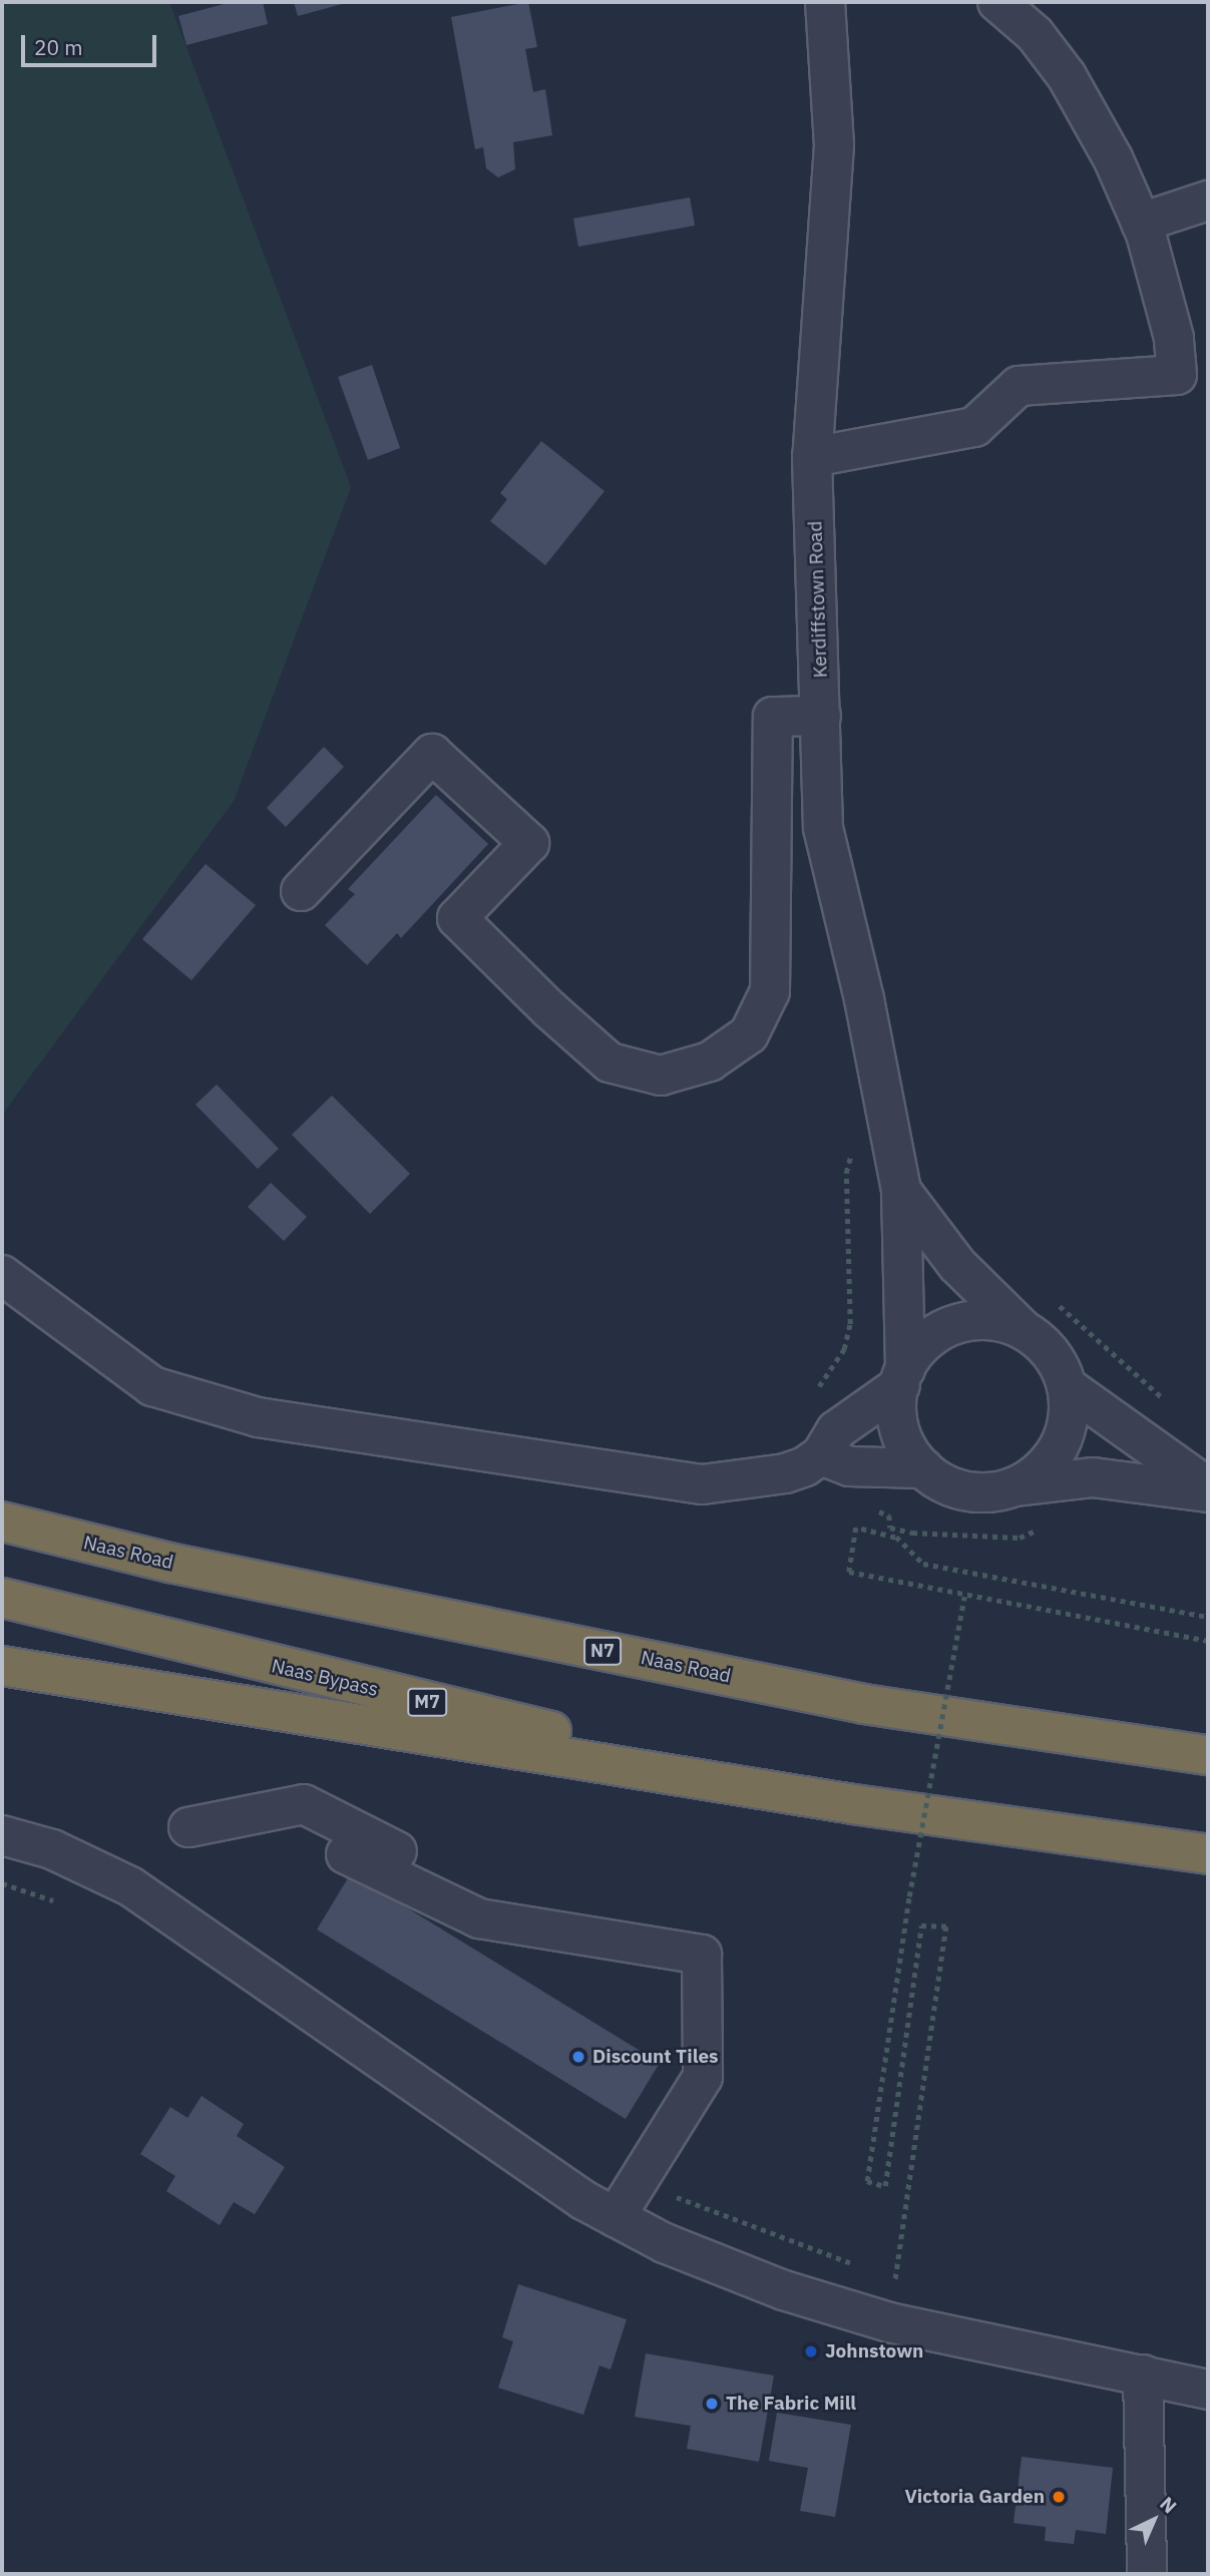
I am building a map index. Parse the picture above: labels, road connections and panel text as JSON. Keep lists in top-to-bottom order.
{
  "streets": {
    "highway": [
      "Naas Road",
      "N7",
      "Naas Bypass",
      "M7"
    ],
    "street": ["Kerdiffstown Road"]
  },
  "places": [
    "Discount Tiles",
    "Johnstown",
    "The Fabric Mill",
    "Victoria Garden"
  ],
  "scale_bar": "20 m",
  "north": "top right"
}
